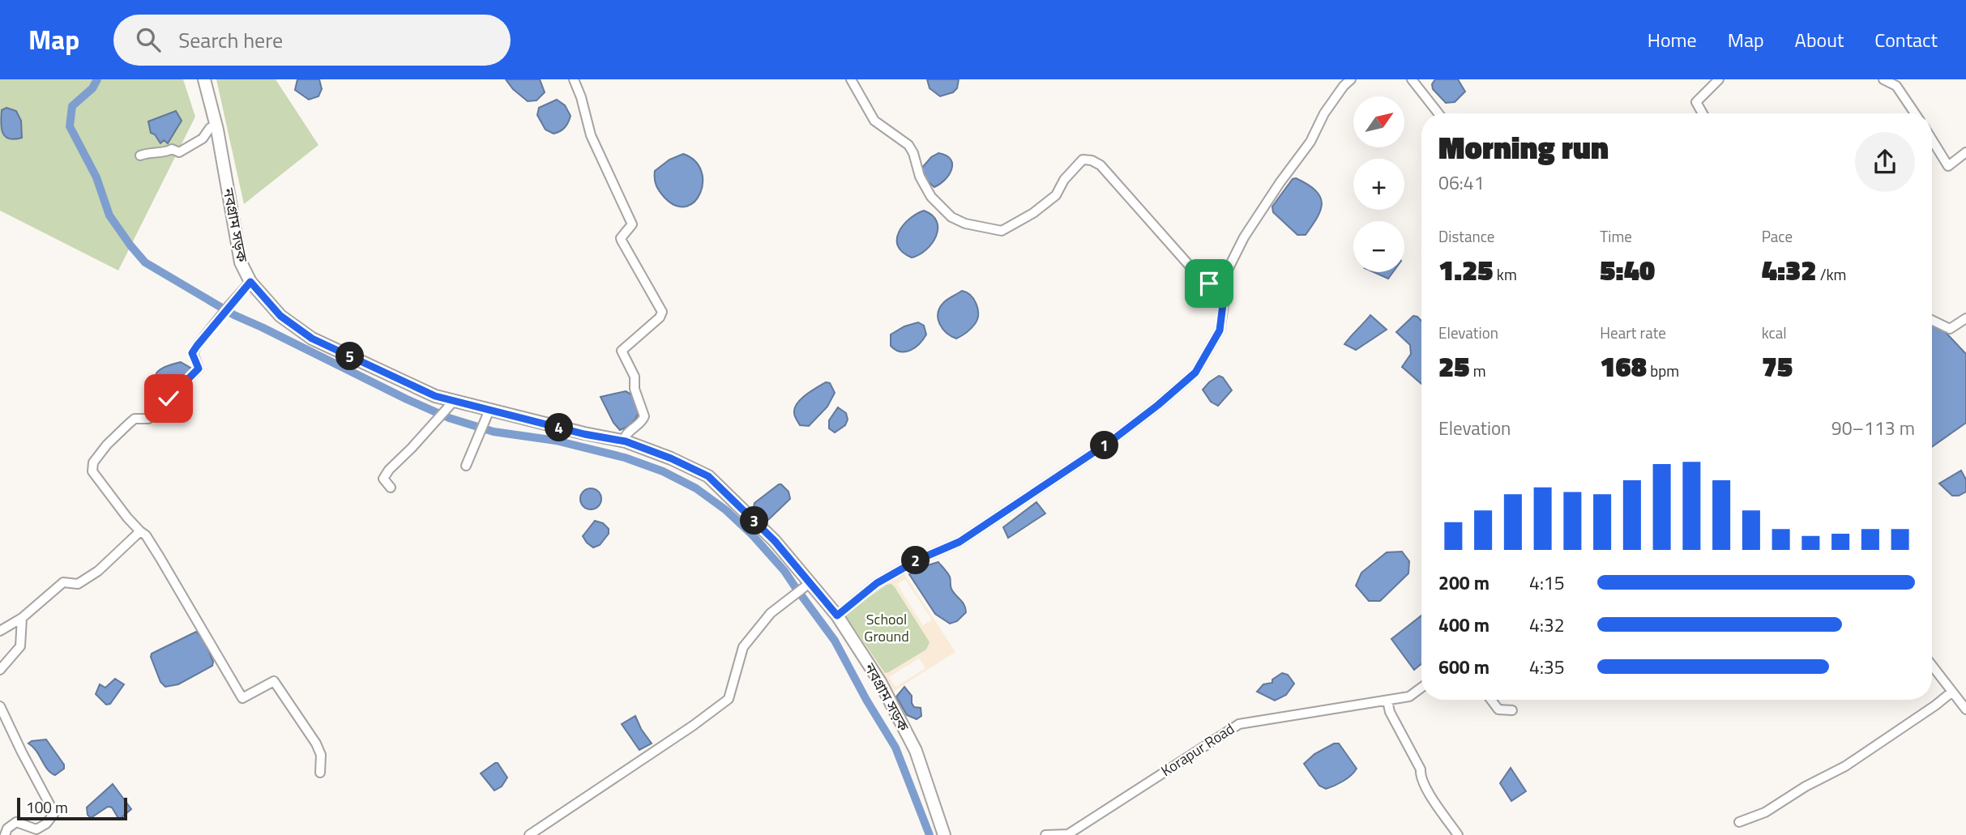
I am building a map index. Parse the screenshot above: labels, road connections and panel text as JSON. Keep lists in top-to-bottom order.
{
  "streets": {
    "main road": ["নবগ্রাম সড়ক"],
    "street": ["Korapur Road"]
  },
  "parks": ["School Ground"],
  "scale_bar": "100 m",
  "north": "top right",
  "page": {
    "header": "Map",
    "search": "Search here",
    "nav": [
      "Home",
      "Map",
      "About",
      "Contact"
    ],
    "map_buttons": ["+", "−"],
    "heading": ["Morning run", "06:41"],
    "stats": [
      ["Distance", "1.25 km"],
      ["Time", "5:40"],
      ["Pace", "4:32 /km"],
      ["Elevation", "25 m"],
      ["Heart rate", "168 bpm"],
      ["kcal", "75"]
    ],
    "pins": [
      "5",
      "4",
      "1",
      "3",
      "2"
    ],
    "chart": ["Elevation", "90–113 m"],
    "list": [
      {
        "name": "200 m",
        "note": "4:15"
      },
      {
        "name": "400 m",
        "note": "4:32"
      },
      {
        "name": "600 m",
        "note": "4:35"
      }
    ],
    "scale": "100 m"
  }
}
